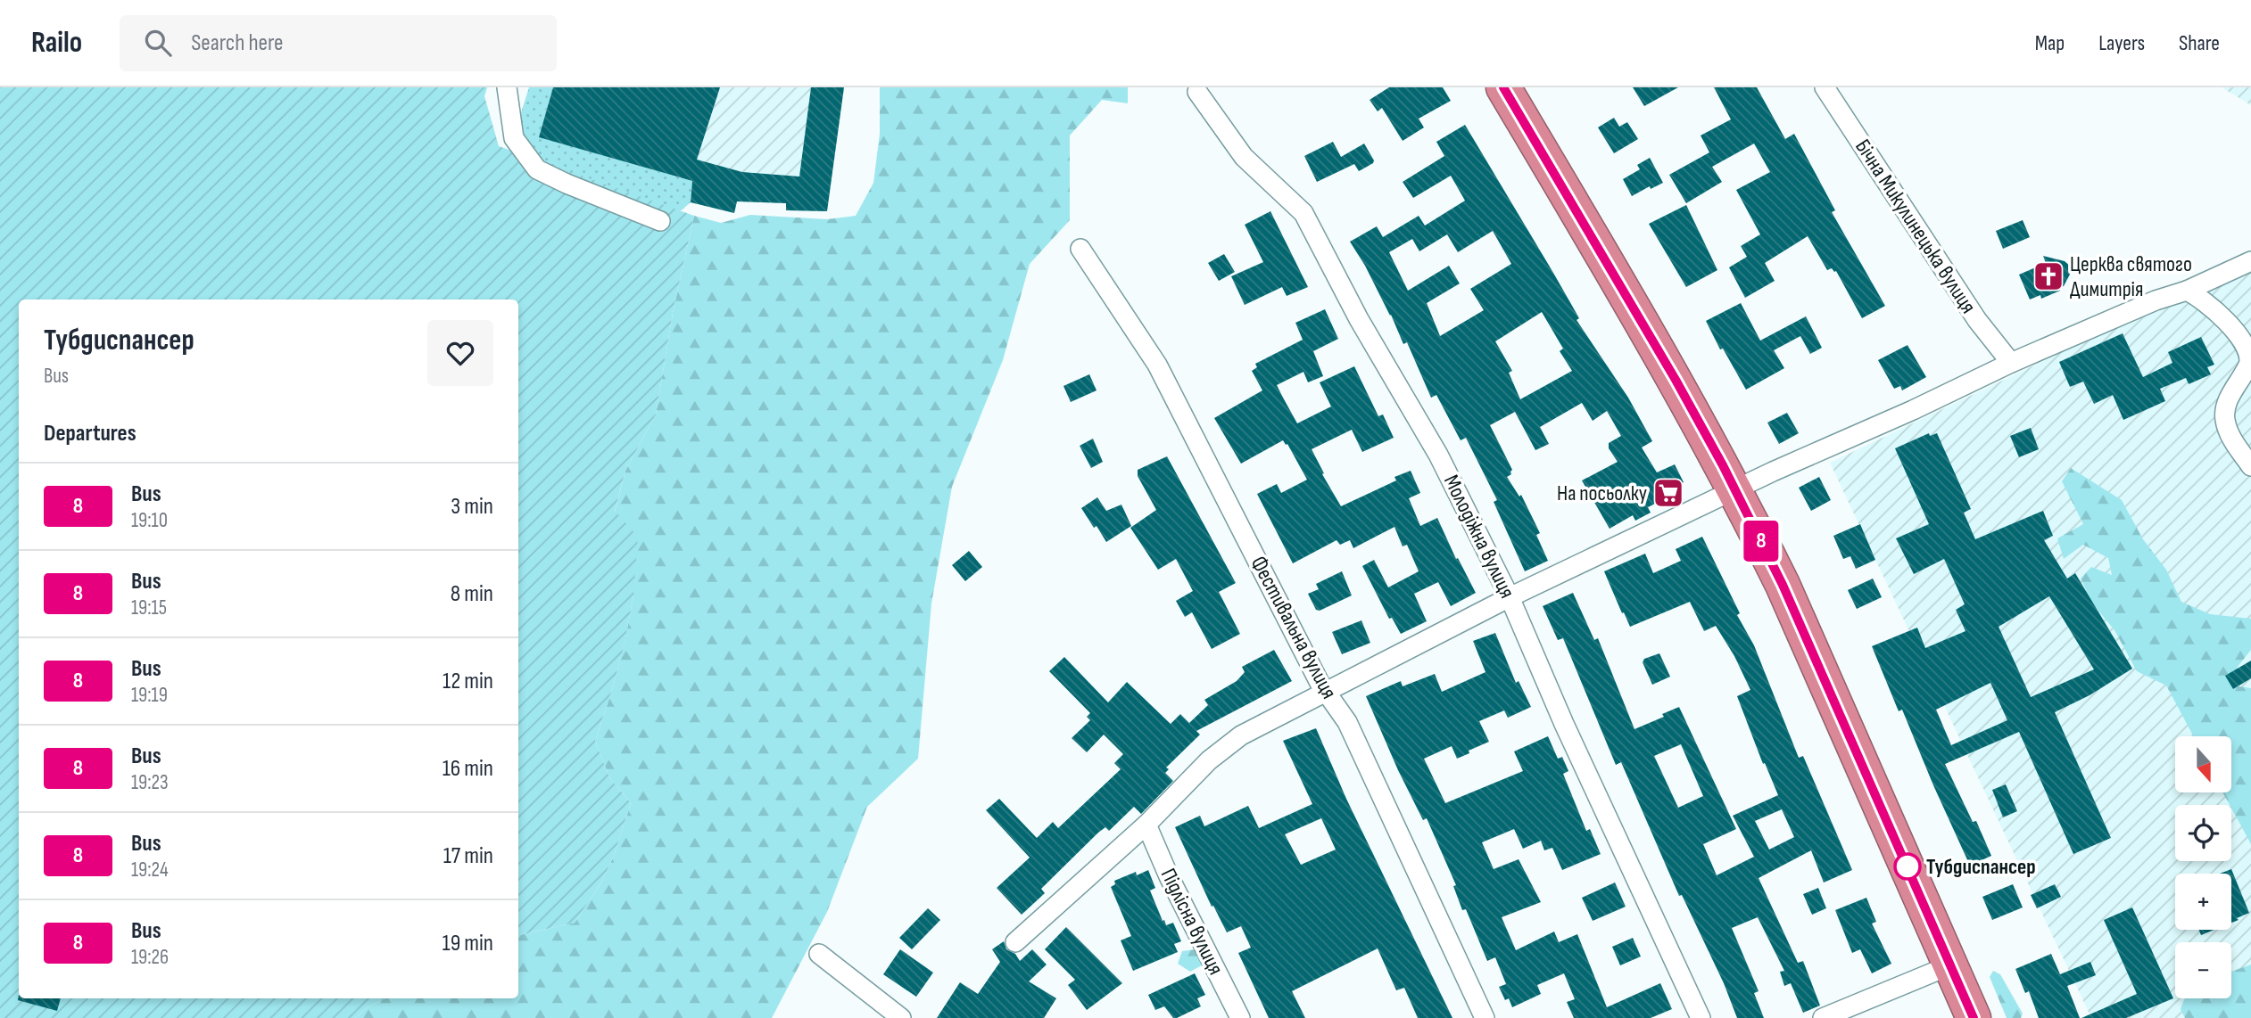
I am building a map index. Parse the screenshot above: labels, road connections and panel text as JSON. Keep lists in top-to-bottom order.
{
  "streets": {
    "street": [
      "Бічна Микулинецька вулиця",
      "Молодіжна вулиця",
      "Фестивальна вулиця",
      "Підлісна вулиця"
    ]
  },
  "places": {
    "church": ["Церква святого Димитрія"],
    "supermarket": ["На посьолку"],
    "other": ["Тубдиспансер"]
  },
  "lines": ["bus line 8"],
  "north": "bottom",
  "page": {
    "header": "Railo",
    "search": "Search here",
    "nav": ["Map", "Layers", "Share"],
    "on_map": "8",
    "heading": [
      ["Тубдиспансер", "Bus"],
      "Departures"
    ],
    "list": [
      {
        "mark": "8",
        "name": "Bus",
        "note": "19:10",
        "value": "3 min"
      },
      {
        "mark": "8",
        "name": "Bus",
        "note": "19:15",
        "value": "8 min"
      },
      {
        "mark": "8",
        "name": "Bus",
        "note": "19:19",
        "value": "12 min"
      },
      {
        "mark": "8",
        "name": "Bus",
        "note": "19:23",
        "value": "16 min"
      },
      {
        "mark": "8",
        "name": "Bus",
        "note": "19:24",
        "value": "17 min"
      },
      {
        "mark": "8",
        "name": "Bus",
        "note": "19:26",
        "value": "19 min"
      }
    ],
    "map_buttons": ["+", "−"]
  }
}
